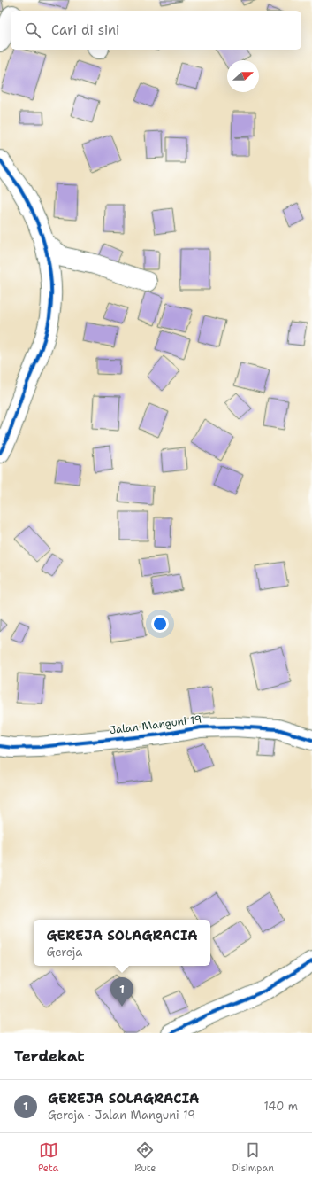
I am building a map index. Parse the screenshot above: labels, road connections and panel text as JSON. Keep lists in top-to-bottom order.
{
  "streets": {
    "street": ["Jalan Manguni 19"]
  },
  "north": "right",
  "page": {
    "search": "Cari di sini",
    "popup": ["GEREJA SOLAGRACIA", "Gereja"],
    "pins": "1",
    "heading": "Terdekat",
    "list": [
      {
        "mark": "1",
        "name": "GEREJA SOLAGRACIA",
        "note": "Gereja · Jalan Manguni 19",
        "value": "140 m"
      }
    ],
    "nav": ["Peta", "Rute", "Disimpan"]
  }
}
